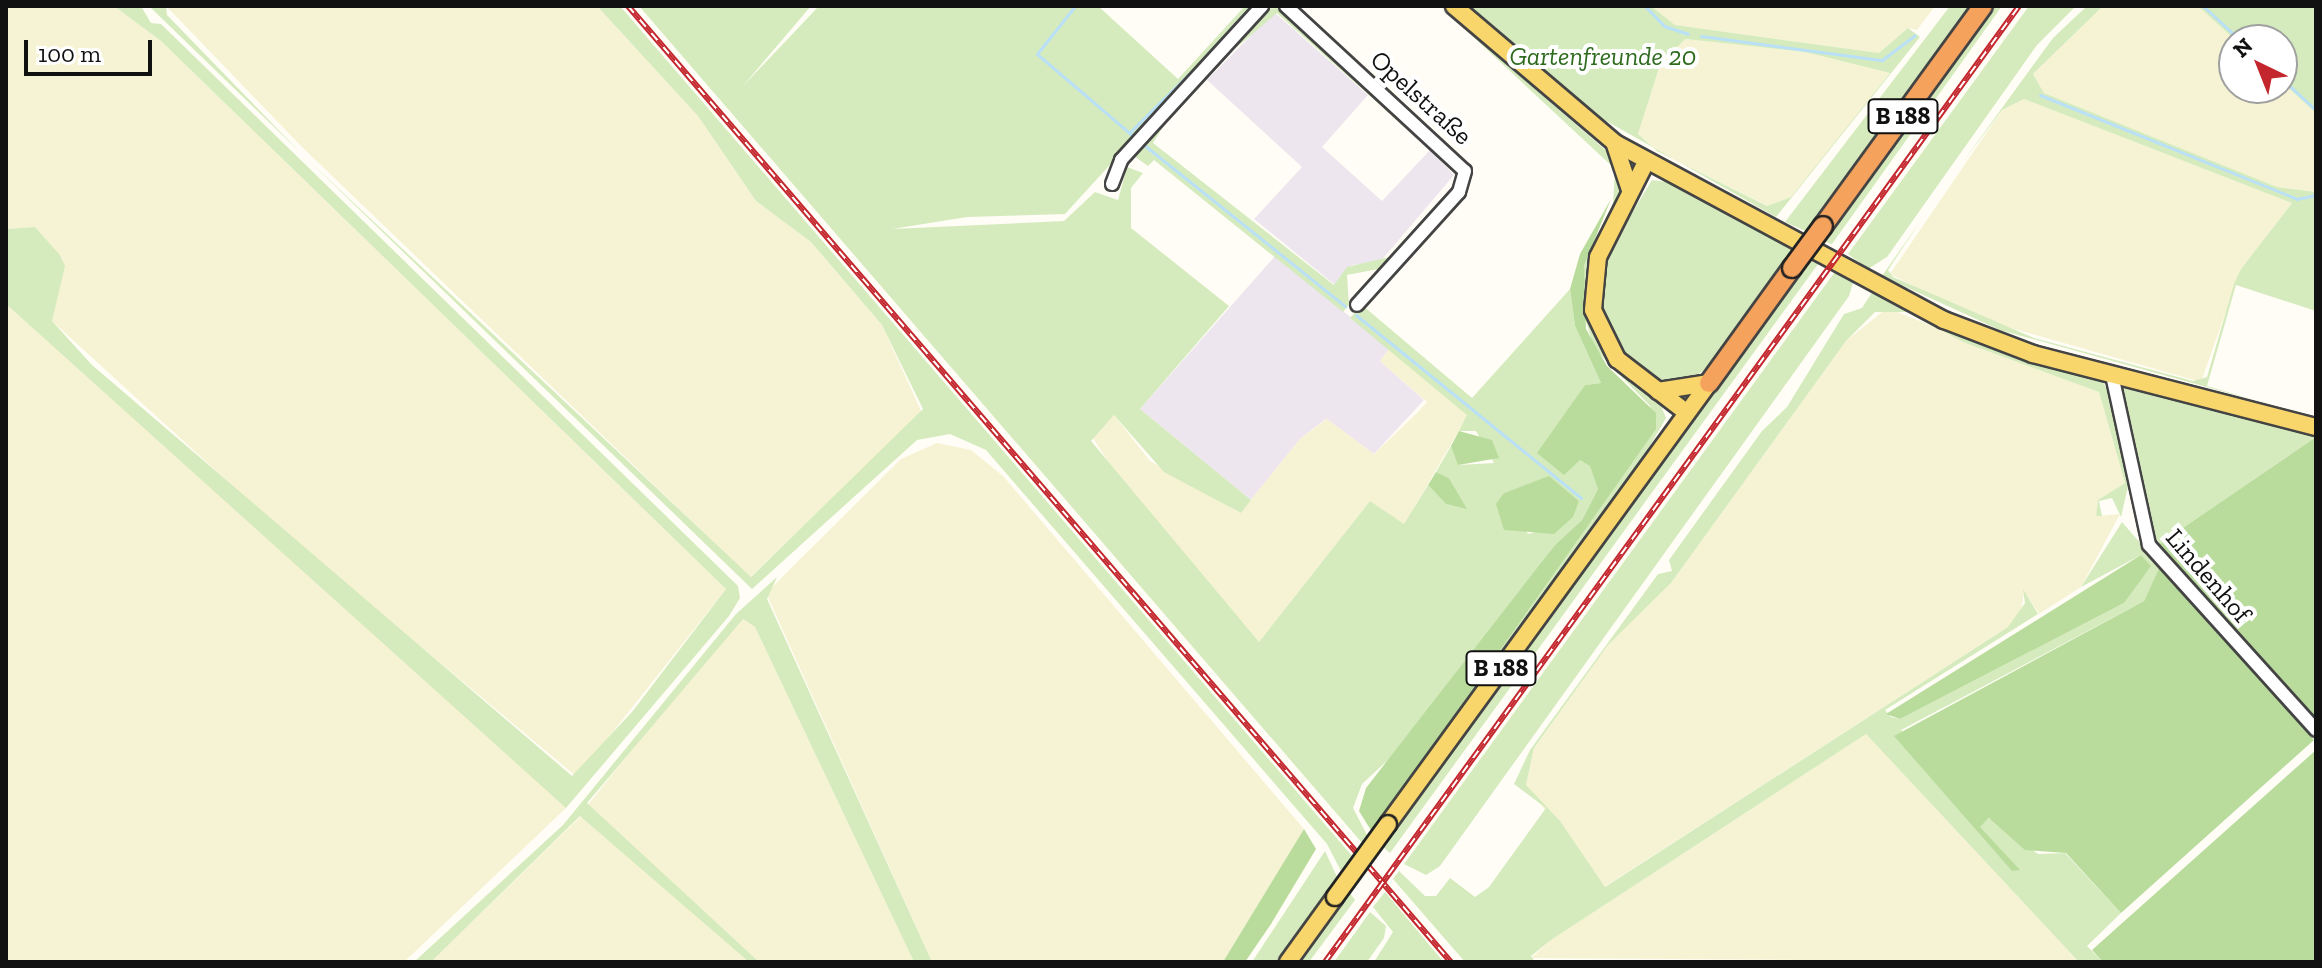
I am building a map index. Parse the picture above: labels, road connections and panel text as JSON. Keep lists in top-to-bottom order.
{
  "streets": {
    "highway": ["B 188"],
    "street": ["Opelstraße", "Lindenhof"]
  },
  "parks": ["Gartenfreunde 20"],
  "scale_bar": "100 m",
  "north": "top left"
}
